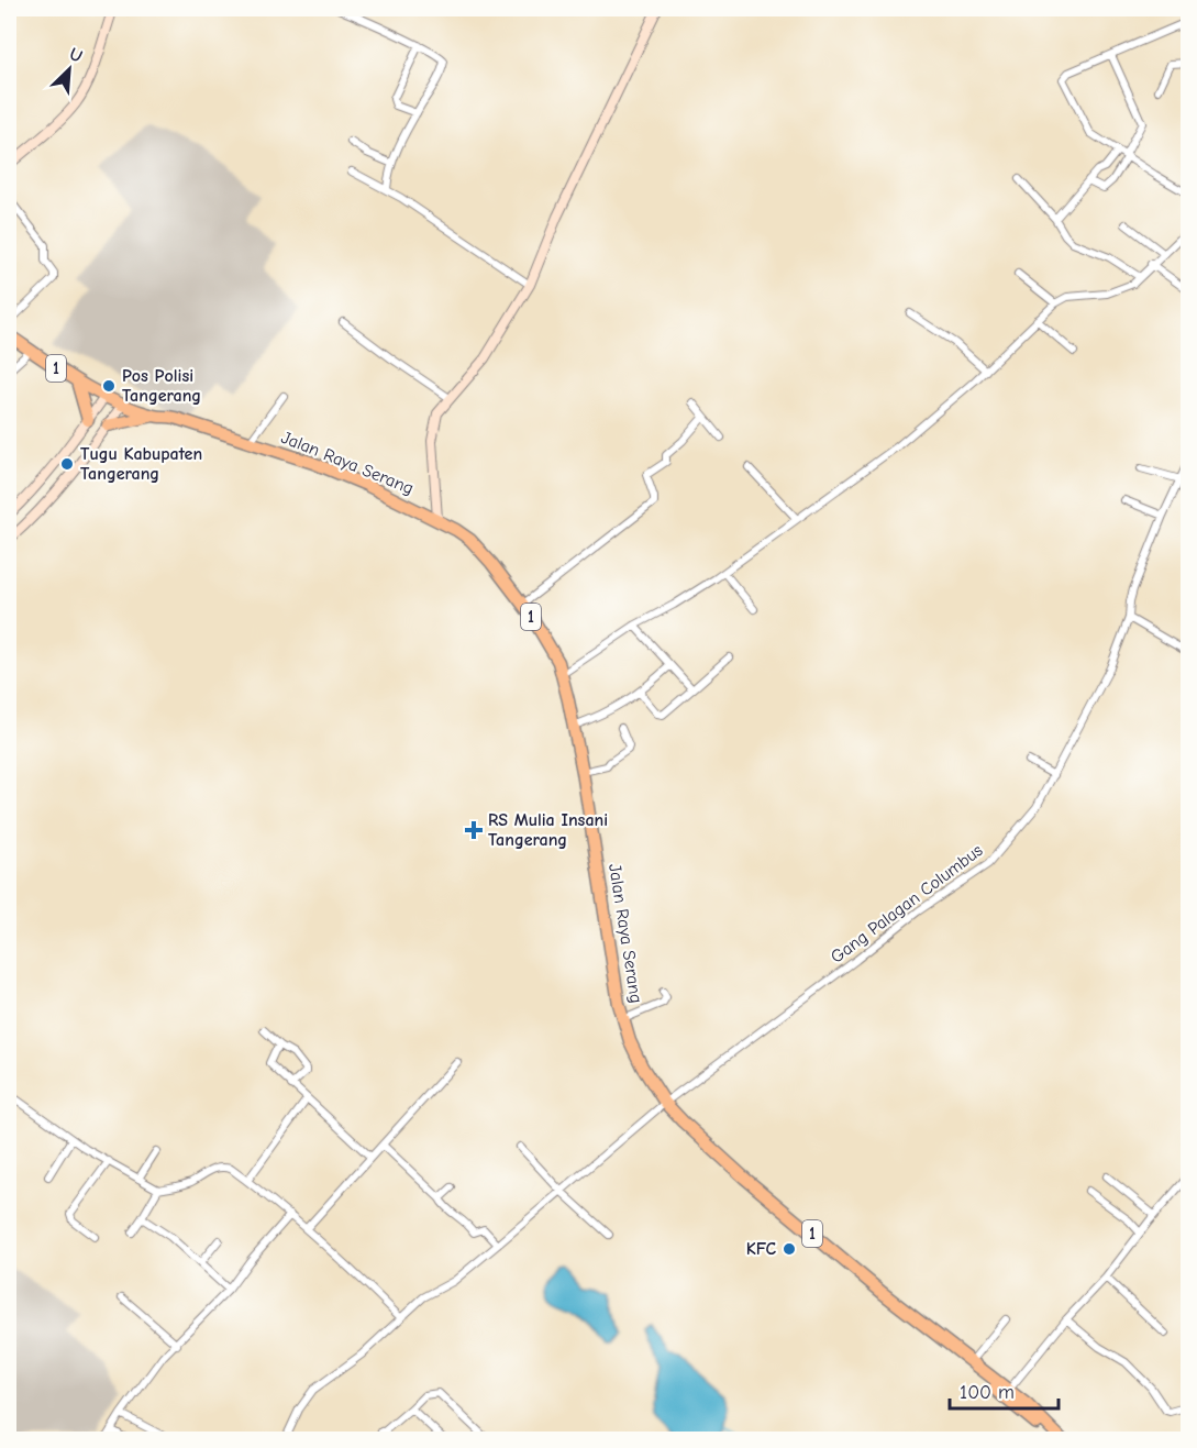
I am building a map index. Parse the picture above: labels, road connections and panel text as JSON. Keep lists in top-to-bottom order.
{
  "streets": {
    "highway": ["1", "Jalan Raya Serang"],
    "street": ["Gang Palagan Columbus"]
  },
  "crossings": [
    ["1", "Jalan Raya Serang"],
    ["Jalan Raya Serang", "Gang Palagan Columbus"]
  ],
  "places": {
    "other": ["Pos Polisi Tangerang", "Tugu Kabupaten Tangerang", "KFC"],
    "health": ["RS Mulia Insani Tangerang"]
  },
  "scale_bar": "100 m",
  "north": "top right"
}
